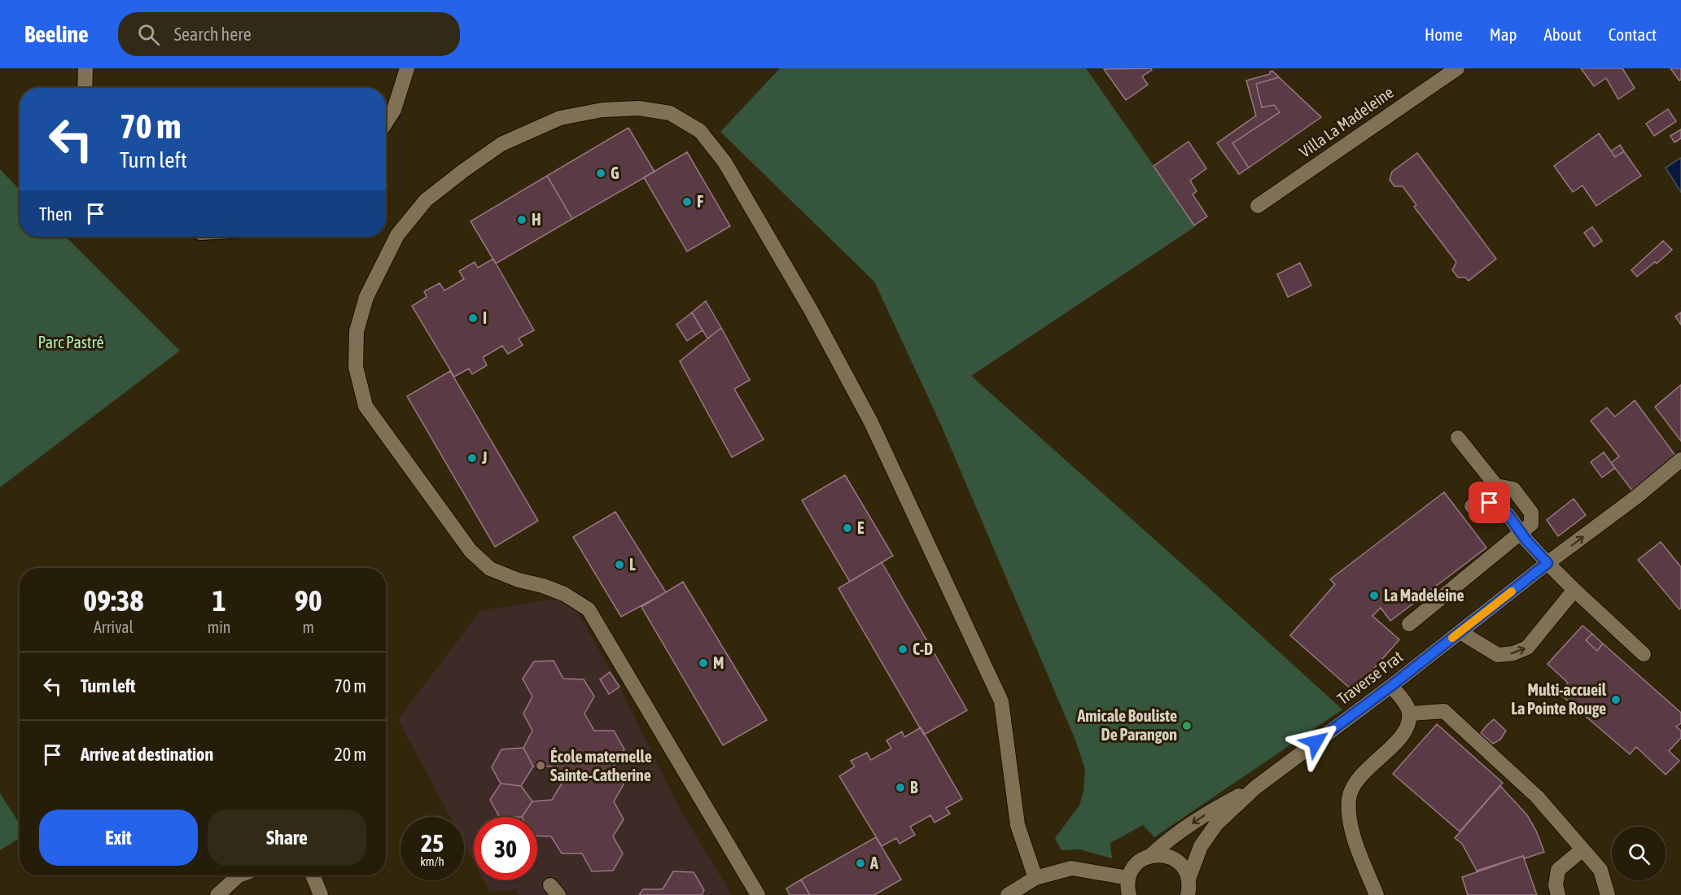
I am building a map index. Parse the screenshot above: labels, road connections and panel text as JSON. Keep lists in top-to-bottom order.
{
  "streets": {
    "street": ["Villa La Madeleine", "Traverse Prat"]
  },
  "parks": ["Parc Pastré"],
  "places": [
    "G",
    "F",
    "H",
    "I",
    "J",
    "E",
    "L",
    "La Madeleine",
    "C-D",
    "M",
    "Multi-accueil La Pointe Rouge",
    "Amicale Bouliste De Parangon",
    "École maternelle Sainte-Catherine",
    "B",
    "A"
  ],
  "page": {
    "header": "Beeline",
    "search": "Search here",
    "nav": [
      "Home",
      "Map",
      "About",
      "Contact"
    ],
    "turn": ["70 m", "Turn left"],
    "then": "Then",
    "eta": [
      "09:38",
      "Arrival",
      "1",
      "min",
      "90",
      "m"
    ],
    "list": [
      {
        "name": "Turn left",
        "value": "70 m"
      },
      {
        "name": "Arrive at destination",
        "value": "20 m"
      }
    ],
    "buttons": ["Exit", "Share"],
    "speed": "25 km/h",
    "limit": "30"
  }
}
